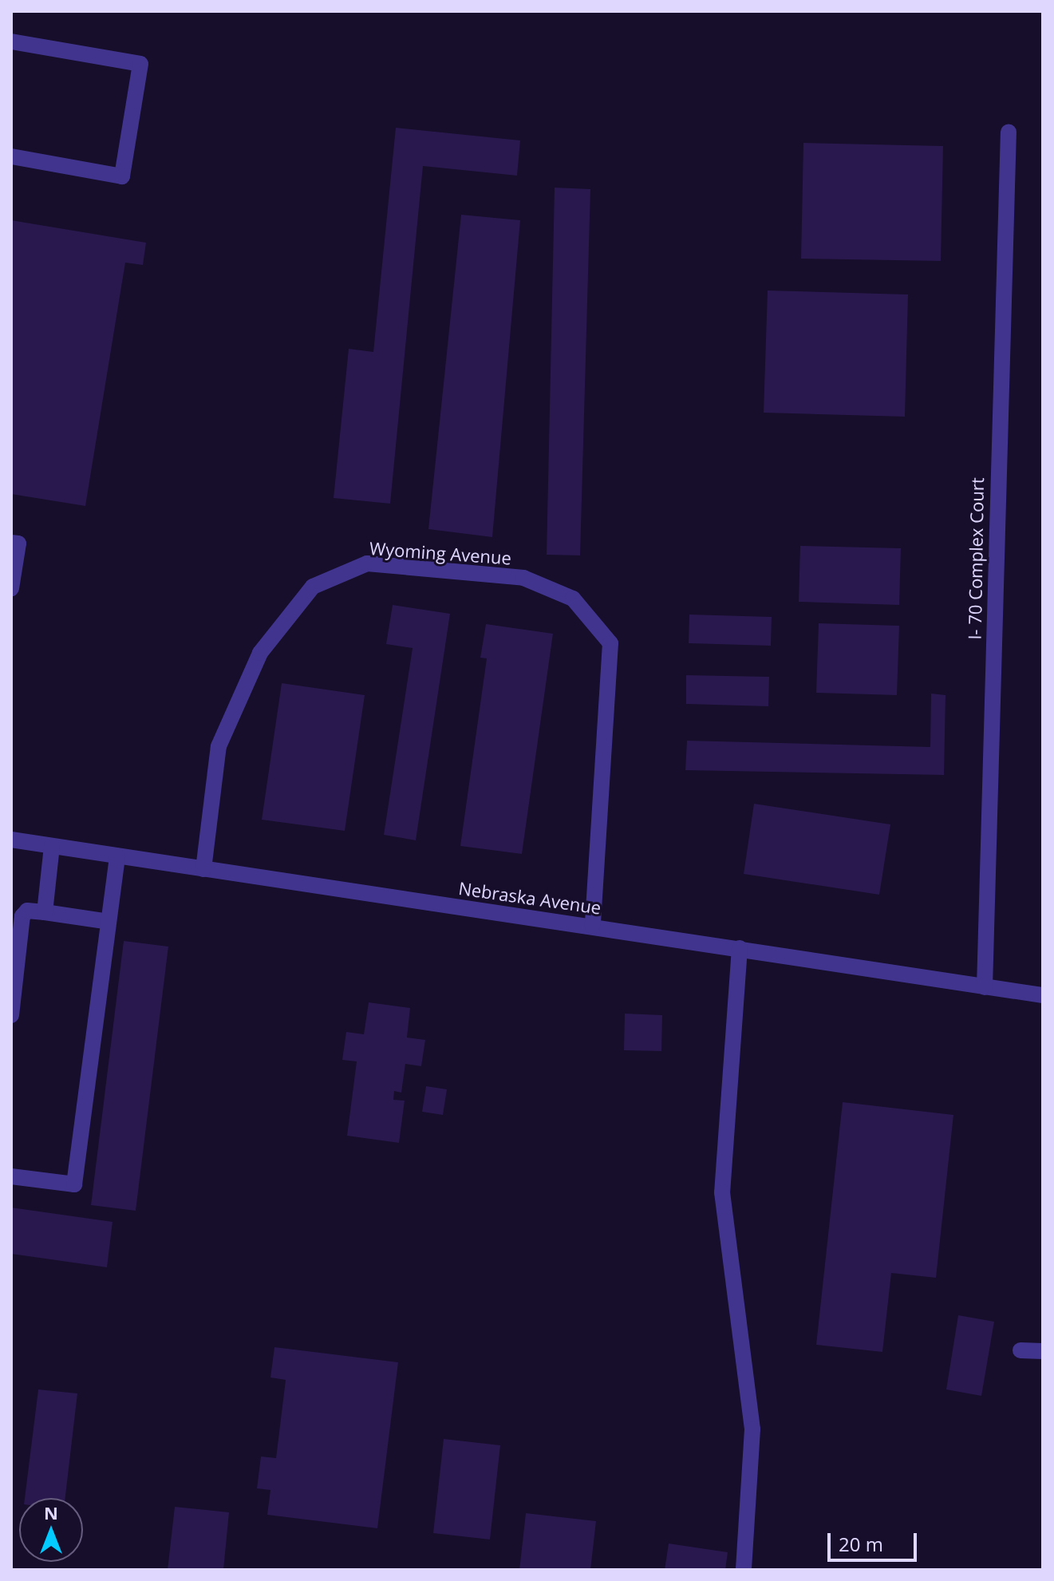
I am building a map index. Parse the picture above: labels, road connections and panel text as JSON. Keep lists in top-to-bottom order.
{
  "streets": {
    "street": ["Wyoming Avenue", "I- 70 Complex Court", "Nebraska Avenue"]
  },
  "crossings": [
    ["Wyoming Avenue", "Nebraska Avenue"],
    ["I- 70 Complex Court", "Nebraska Avenue"]
  ],
  "scale_bar": "20 m",
  "north": "top"
}
